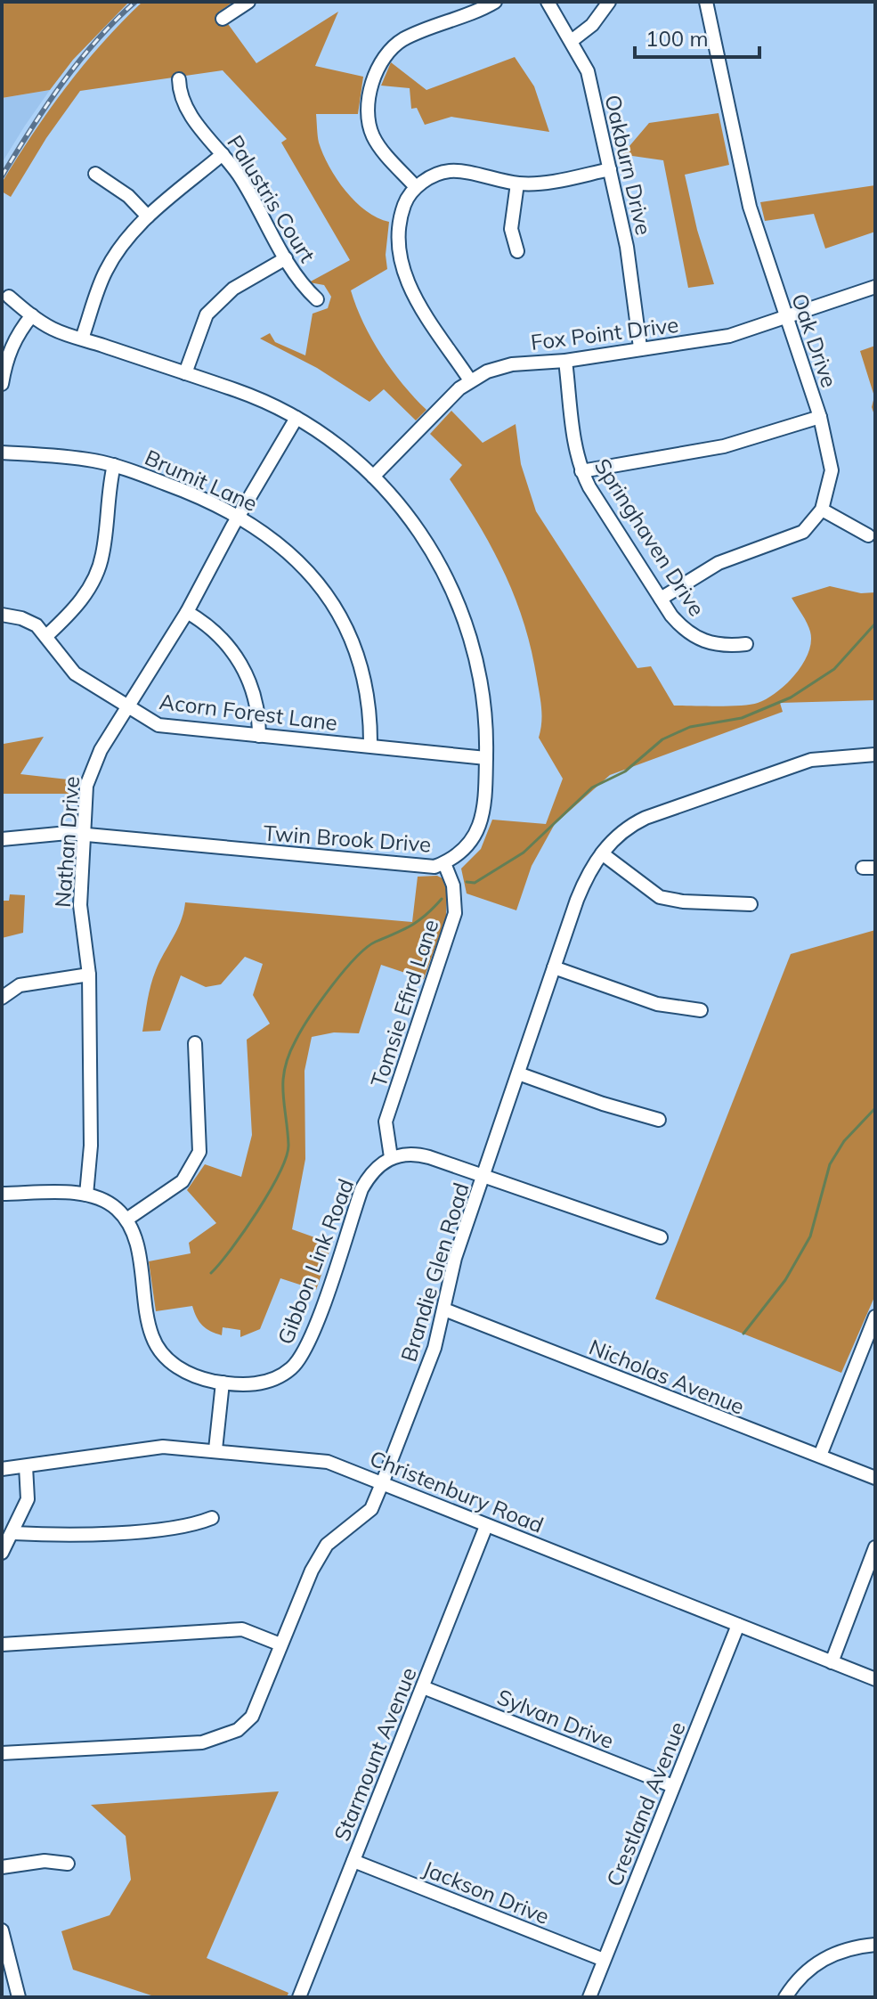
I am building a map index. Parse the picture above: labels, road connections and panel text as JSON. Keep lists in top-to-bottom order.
{
  "streets": {
    "street": [
      "Oakburn Drive",
      "Palustris Court",
      "Fox Point Drive",
      "Oak Drive",
      "Brumit Lane",
      "Springhaven Drive",
      "Acorn Forest Lane",
      "Twin Brook Drive",
      "Nathan Drive",
      "Tomsie Efird Lane",
      "Gibbon Link Road",
      "Brandie Glen Road",
      "Nicholas Avenue",
      "Christenbury Road",
      "Sylvan Drive",
      "Starmount Avenue",
      "Crestland Avenue",
      "Jackson Drive"
    ]
  },
  "crossings": [
    ["Oakburn Drive", "Fox Point Drive"],
    ["Fox Point Drive", "Oak Drive"],
    ["Fox Point Drive", "Springhaven Drive"],
    ["Fox Point Drive", "Twin Brook Drive"],
    ["Brumit Lane", "Acorn Forest Lane"],
    ["Brumit Lane", "Nathan Drive"],
    ["Acorn Forest Lane", "Twin Brook Drive"],
    ["Acorn Forest Lane", "Nathan Drive"],
    ["Twin Brook Drive", "Nathan Drive"],
    ["Twin Brook Drive", "Tomsie Efird Lane"],
    ["Tomsie Efird Lane", "Gibbon Link Road"],
    ["Brandie Glen Road", "Nicholas Avenue"],
    ["Brandie Glen Road", "Christenbury Road"],
    ["Christenbury Road", "Starmount Avenue"],
    ["Christenbury Road", "Crestland Avenue"],
    ["Sylvan Drive", "Starmount Avenue"],
    ["Sylvan Drive", "Crestland Avenue"],
    ["Starmount Avenue", "Jackson Drive"],
    ["Crestland Avenue", "Jackson Drive"]
  ],
  "scale_bar": "100 m"
}
